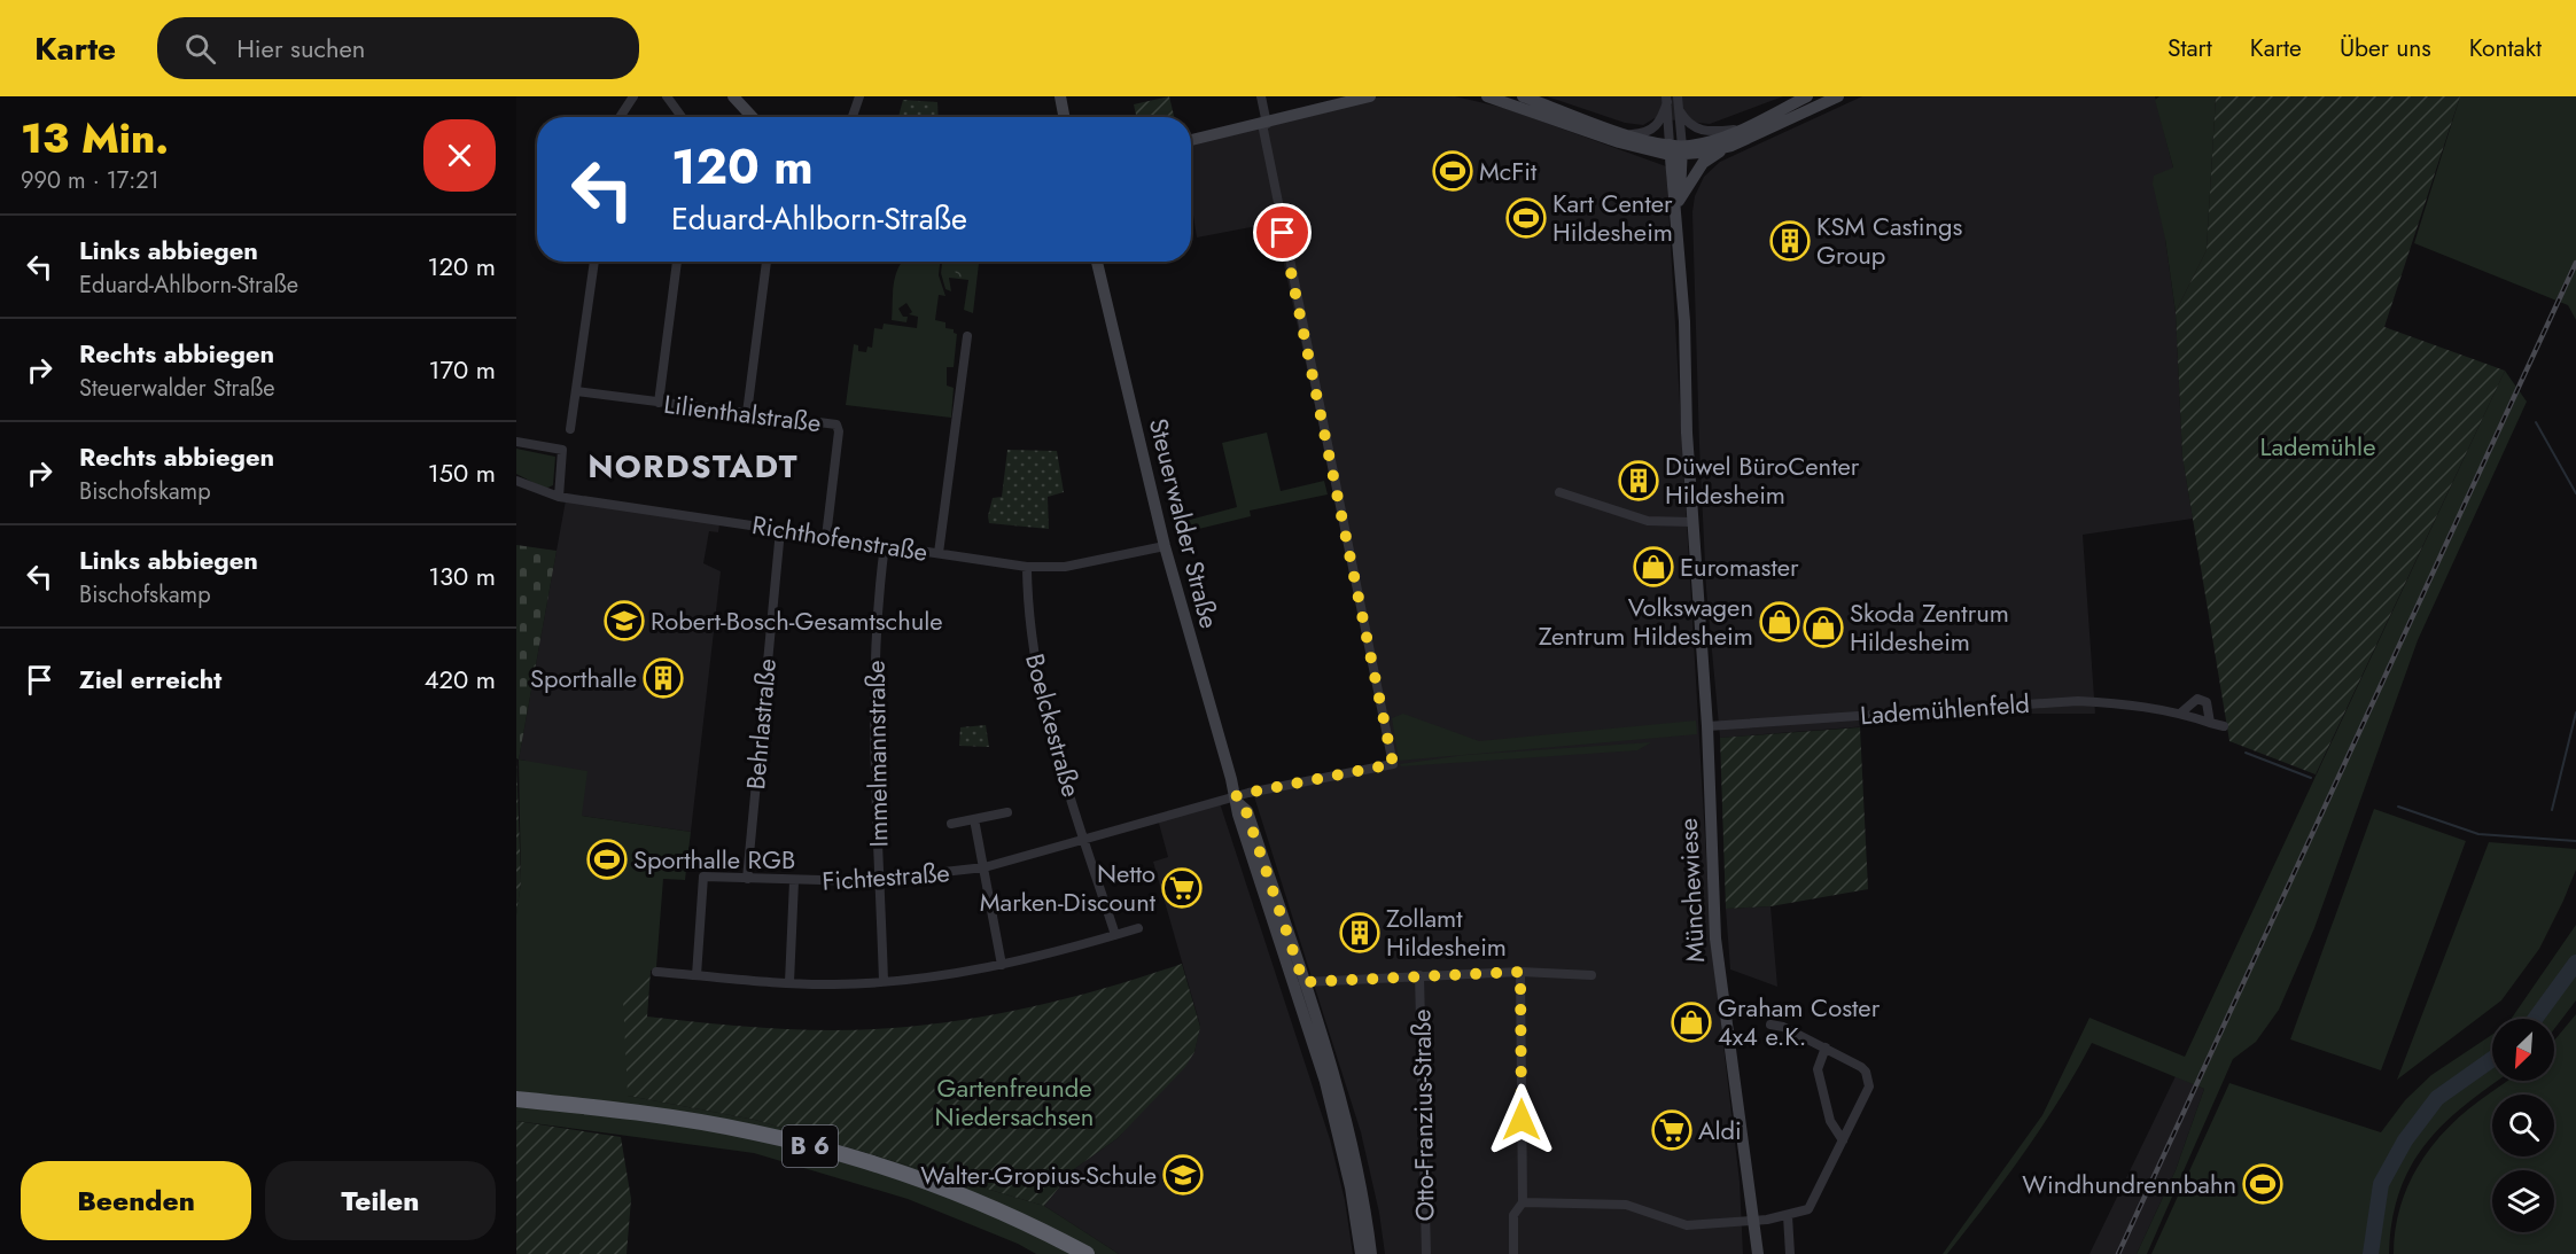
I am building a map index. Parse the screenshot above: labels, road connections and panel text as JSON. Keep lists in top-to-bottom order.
{
  "streets": {
    "highway": ["B 6"],
    "street": [
      "Lilienthalstraße",
      "Steuerwalder Straße",
      "Richthofenstraße",
      "Lademühlenfeld",
      "Behrlastraße",
      "Boelckestraße",
      "Immelmannstraße",
      "Fichtestraße",
      "Münchewiese",
      "Otto-Franzius-Straße"
    ]
  },
  "crossings": [
    ["Lilienthalstraße", "Richthofenstraße"],
    ["Steuerwalder Straße", "Richthofenstraße"],
    ["Steuerwalder Straße", "Fichtestraße"],
    ["Richthofenstraße", "Behrlastraße"],
    ["Richthofenstraße", "Boelckestraße"],
    ["Richthofenstraße", "Immelmannstraße"],
    ["Lademühlenfeld", "Münchewiese"],
    ["Behrlastraße", "Fichtestraße"],
    ["Boelckestraße", "Fichtestraße"],
    ["Immelmannstraße", "Fichtestraße"]
  ],
  "districts": ["NORDSTADT"],
  "parks": ["Lademühle", "Gartenfreunde Niedersachsen"],
  "places": {
    "sports": [
      "McFit",
      "Kart Center Hildesheim",
      "Sporthalle RGB",
      "Windhundrennbahn"
    ],
    "building": [
      "KSM Castings Group",
      "Düwel BüroCenter Hildesheim",
      "Sporthalle",
      "Zollamt Hildesheim"
    ],
    "shop": [
      "Euromaster",
      "Volkswagen Zentrum Hildesheim",
      "Skoda Zentrum Hildesheim",
      "Graham Coster 4x4 e.K."
    ],
    "school or university": ["Robert-Bosch-Gesamtschule", "Walter-Gropius-Schule"],
    "supermarket": ["Netto Marken-Discount", "Aldi"]
  },
  "north": "bottom left",
  "page": {
    "header": "Karte",
    "search": "Hier suchen",
    "nav": [
      "Start",
      "Karte",
      "Über uns",
      "Kontakt"
    ],
    "heading": ["13 Min.", "990 m · 17:21"],
    "turn": ["120 m", "Eduard-Ahlborn-Straße"],
    "list": [
      {
        "name": "Links abbiegen",
        "note": "Eduard-Ahlborn-Straße",
        "value": "120 m"
      },
      {
        "name": "Rechts abbiegen",
        "note": "Steuerwalder Straße",
        "value": "170 m"
      },
      {
        "name": "Rechts abbiegen",
        "note": "Bischofskamp",
        "value": "150 m"
      },
      {
        "name": "Links abbiegen",
        "note": "Bischofskamp",
        "value": "130 m"
      },
      {
        "name": "Ziel erreicht",
        "value": "420 m"
      }
    ],
    "buttons": ["Beenden", "Teilen"]
  }
}
